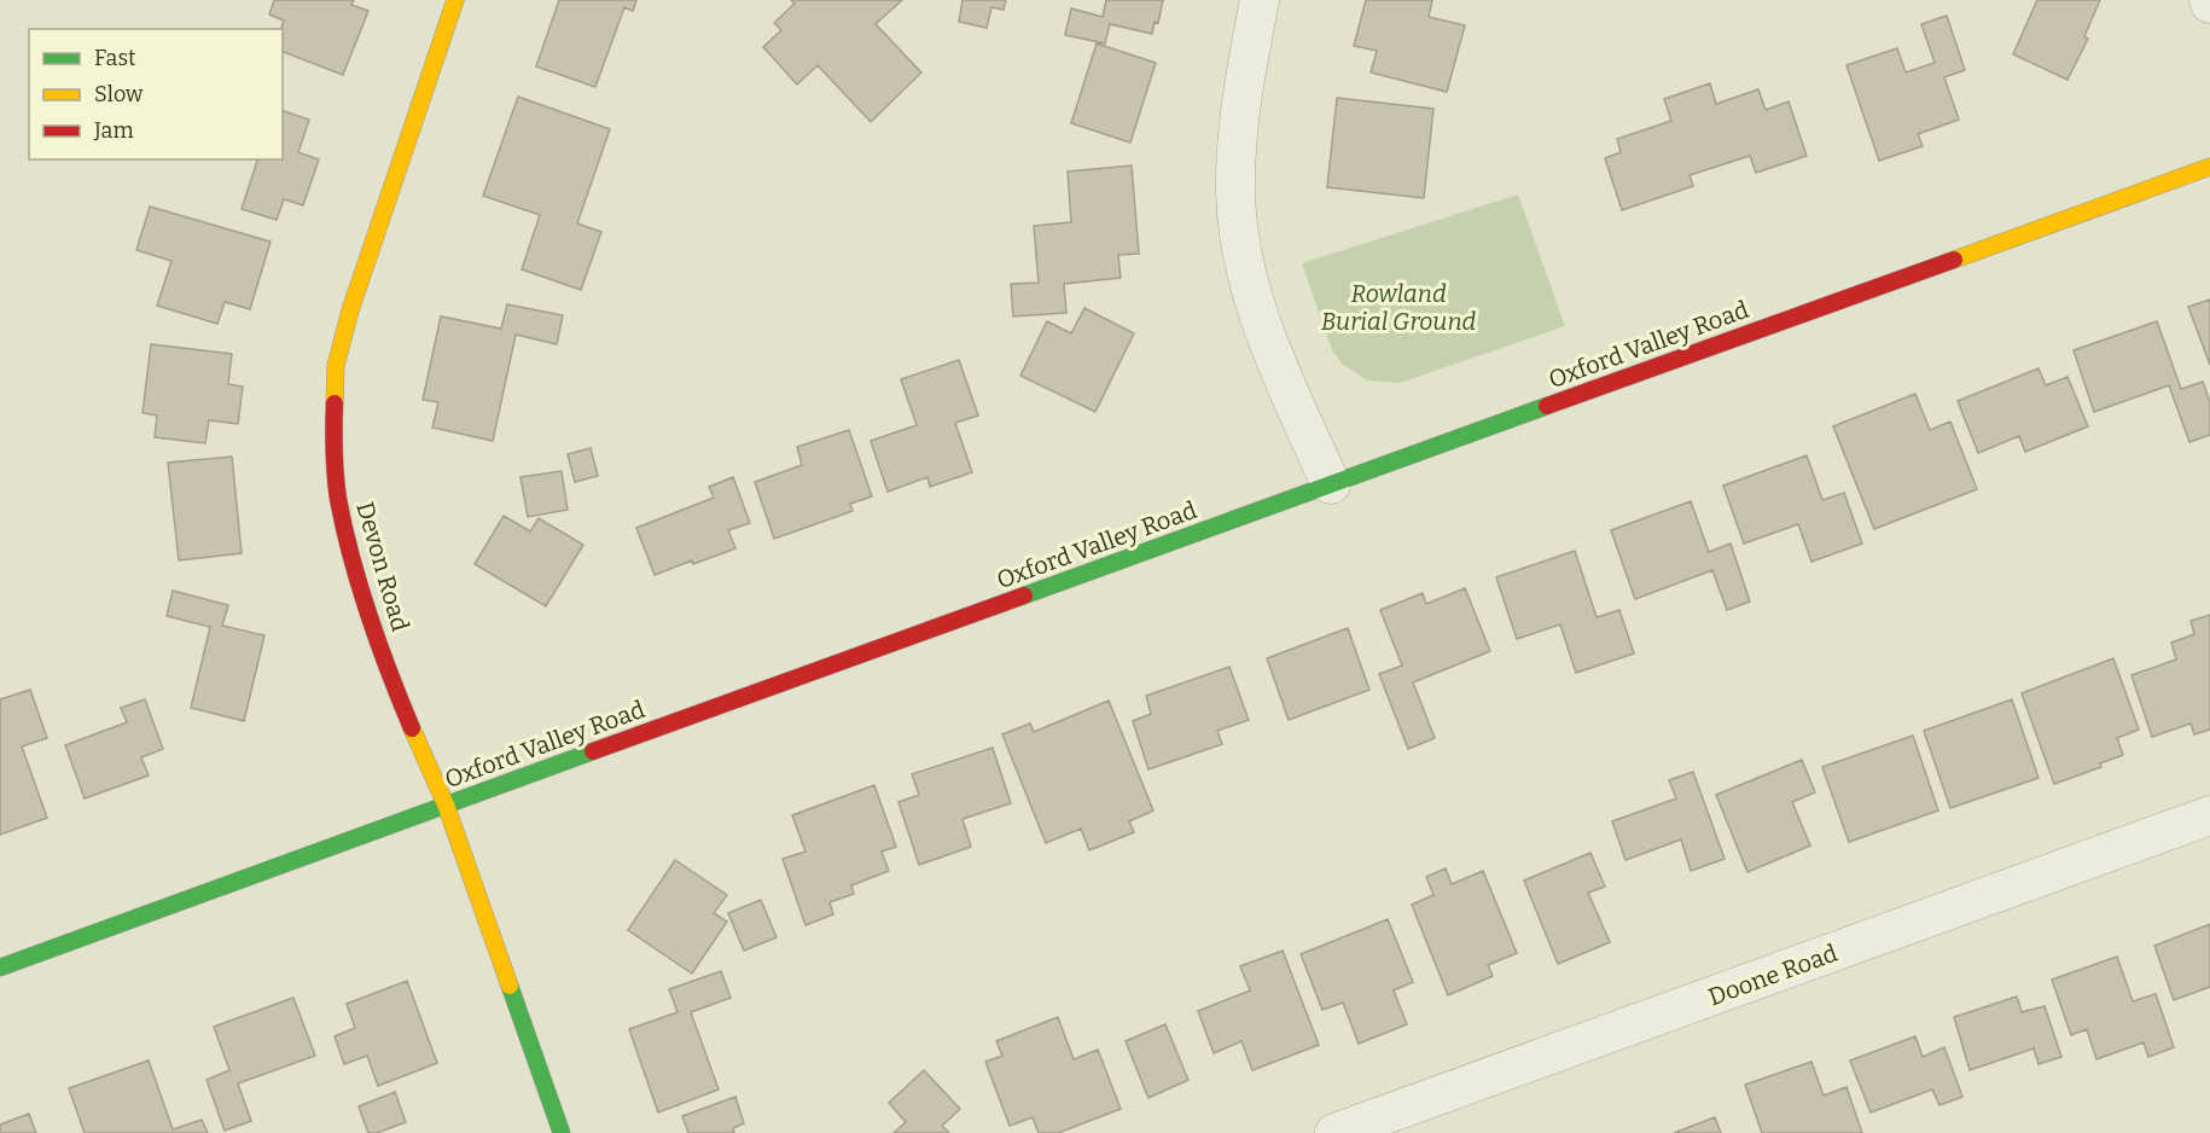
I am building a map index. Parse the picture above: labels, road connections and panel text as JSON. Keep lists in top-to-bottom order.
{
  "streets": {
    "main road": ["Oxford Valley Road", "Devon Road"],
    "street": ["Doone Road"]
  },
  "crossings": [
    ["Oxford Valley Road", "Devon Road"]
  ],
  "parks": ["Rowland Burial Ground"],
  "legend": ["Fast", "Slow", "Jam"]
}
